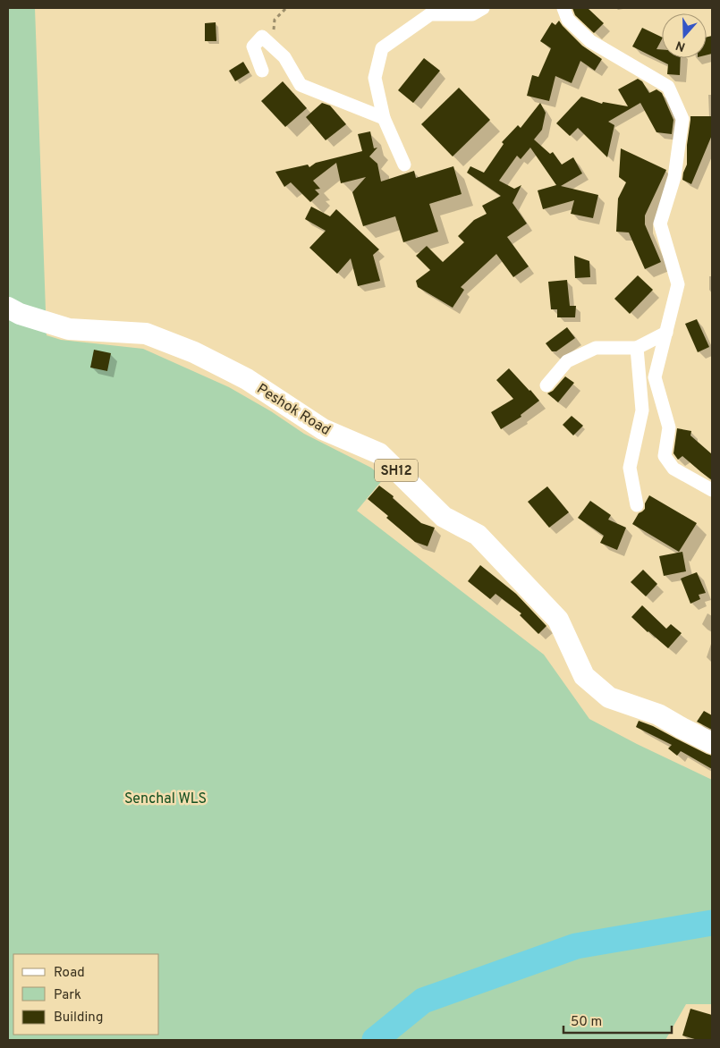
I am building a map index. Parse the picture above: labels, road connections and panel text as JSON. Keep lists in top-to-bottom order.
{
  "streets": {
    "main road": ["Peshok Road", "SH12"]
  },
  "parks": ["Senchal WLS"],
  "legend": ["Road", "Park", "Building"],
  "scale_bar": "50 m",
  "north": "bottom"
}
